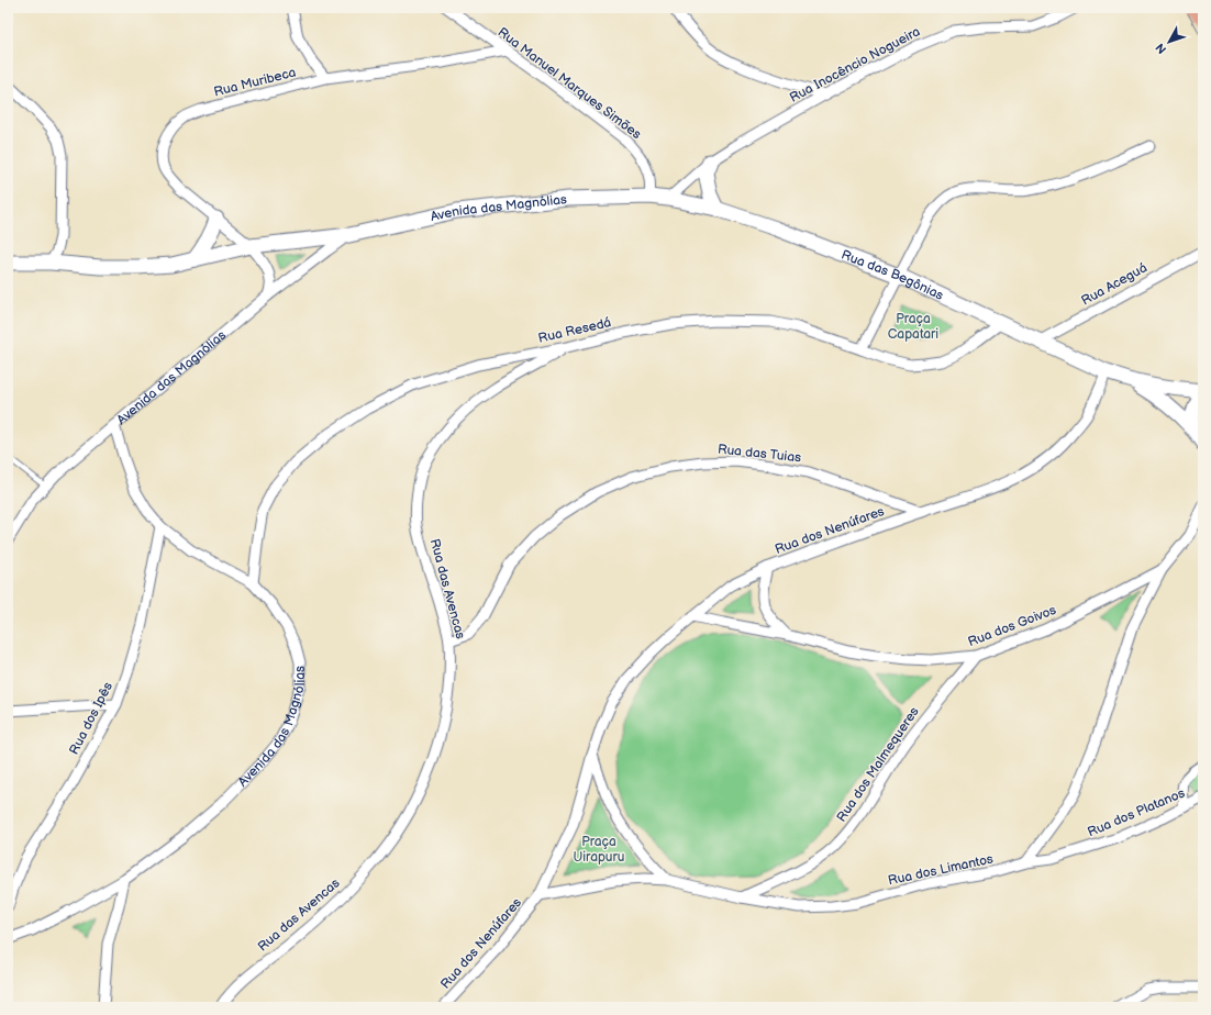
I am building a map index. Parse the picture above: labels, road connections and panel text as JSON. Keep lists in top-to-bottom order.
{
  "streets": {
    "main road": ["Avenida das Magnólias", "Rua das Begônias"],
    "street": [
      "Rua Inocêncio Nogueira",
      "Rua Muribeca",
      "Rua Manuel Marques Simões",
      "Rua Aceguá",
      "Rua Resedá",
      "Rua das Tuias",
      "Rua dos Nenúfares",
      "Rua das Avencas",
      "Rua dos Goivos",
      "Rua dos Ipês",
      "Rua dos Malmequeres",
      "Rua dos Platanos",
      "Rua dos Limantos"
    ]
  },
  "crossings": [
    ["Rua Inocêncio Nogueira", "Rua das Begônias"],
    ["Rua Muribeca", "Rua Manuel Marques Simões"],
    ["Rua Muribeca", "Avenida das Magnólias"],
    ["Rua Manuel Marques Simões", "Avenida das Magnólias"],
    ["Rua Manuel Marques Simões", "Rua das Begônias"],
    ["Avenida das Magnólias", "Rua das Begônias"],
    ["Avenida das Magnólias", "Rua Resedá"],
    ["Avenida das Magnólias", "Rua dos Ipês"],
    ["Rua das Begônias", "Rua Aceguá"],
    ["Rua das Begônias", "Rua Resedá"],
    ["Rua das Begônias", "Rua dos Nenúfares"],
    ["Rua Resedá", "Rua das Avencas"],
    ["Rua das Tuias", "Rua dos Nenúfares"],
    ["Rua das Tuias", "Rua das Avencas"],
    ["Rua dos Nenúfares", "Rua dos Goivos"],
    ["Rua dos Nenúfares", "Rua dos Limantos"],
    ["Rua dos Goivos", "Rua dos Malmequeres"],
    ["Rua dos Malmequeres", "Rua dos Limantos"],
    ["Rua dos Platanos", "Rua dos Limantos"]
  ],
  "parks": ["Praça Capatari", "Praça Uirapuru"],
  "north": "bottom left"
}
